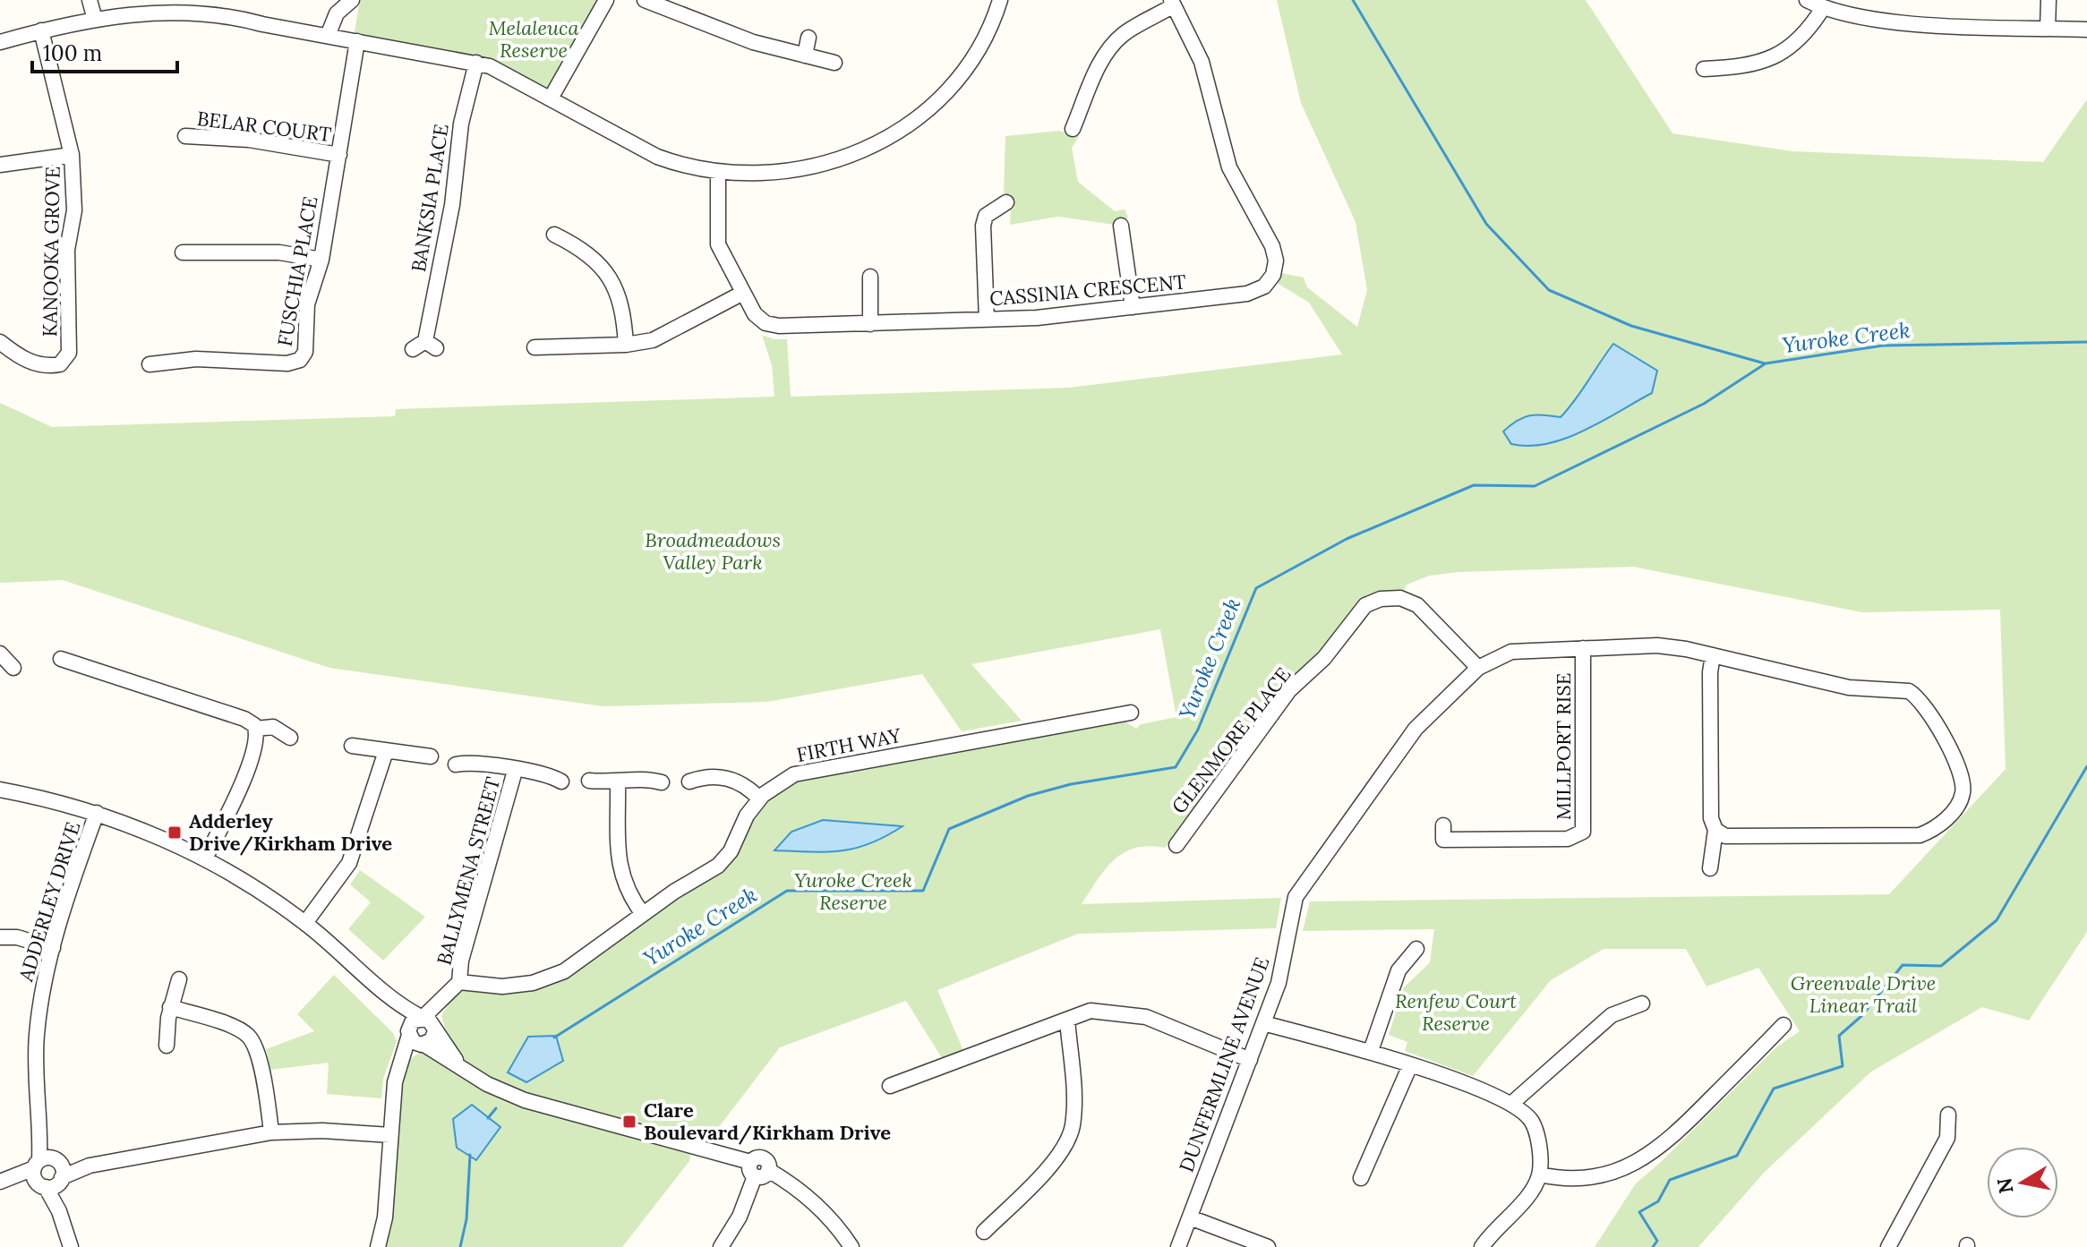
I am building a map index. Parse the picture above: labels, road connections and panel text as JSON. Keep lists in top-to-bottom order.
{
  "streets": {
    "street": [
      "BELAR COURT",
      "BANKSIA PLACE",
      "KANOOKA GROVE",
      "FUSCHIA PLACE",
      "CASSINIA CRESCENT",
      "GLENMORE PLACE",
      "FIRTH WAY",
      "MILLPORT RISE",
      "BALLYMENA STREET",
      "ADDERLEY DRIVE",
      "DUNFERMLINE AVENUE"
    ]
  },
  "crossings": [
    ["BELAR COURT", "FUSCHIA PLACE"],
    ["GLENMORE PLACE", "DUNFERMLINE AVENUE"],
    ["FIRTH WAY", "BALLYMENA STREET"],
    ["MILLPORT RISE", "DUNFERMLINE AVENUE"]
  ],
  "water": ["Yuroke Creek"],
  "parks": [
    "Melaleuca Reserve",
    "Broadmeadows Valley Park",
    "Yuroke Creek Reserve",
    "Greenvale Drive Linear Trail",
    "Renfew Court Reserve"
  ],
  "places": {
    "transit": ["Adderley Drive/Kirkham Drive", "Clare Boulevard/Kirkham Drive"]
  },
  "scale_bar": "100 m",
  "north": "left"
}
